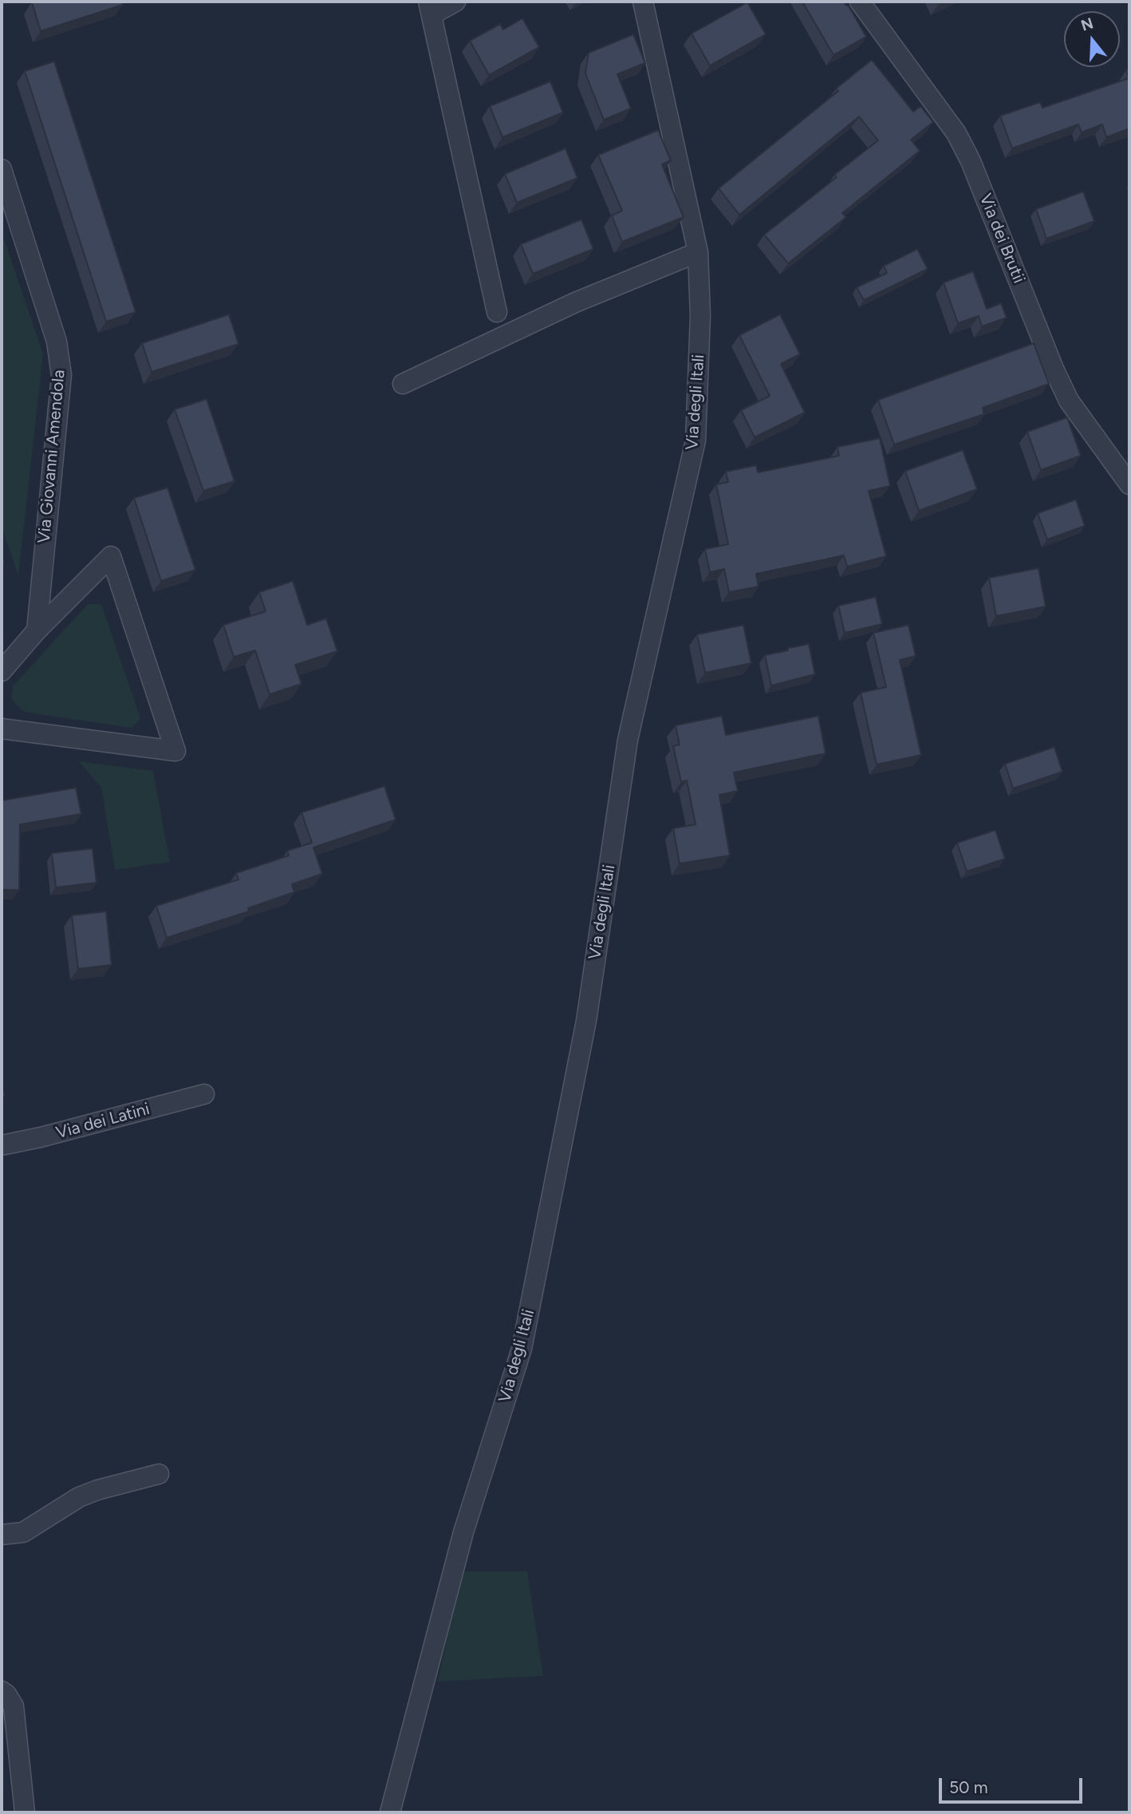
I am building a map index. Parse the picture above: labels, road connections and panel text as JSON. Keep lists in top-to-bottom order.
{
  "streets": {
    "street": [
      "Via dei Brutii",
      "Via degli Itali",
      "Via Giovanni Amendola",
      "Via dei Latini"
    ]
  },
  "scale_bar": "50 m",
  "north": "top"
}
